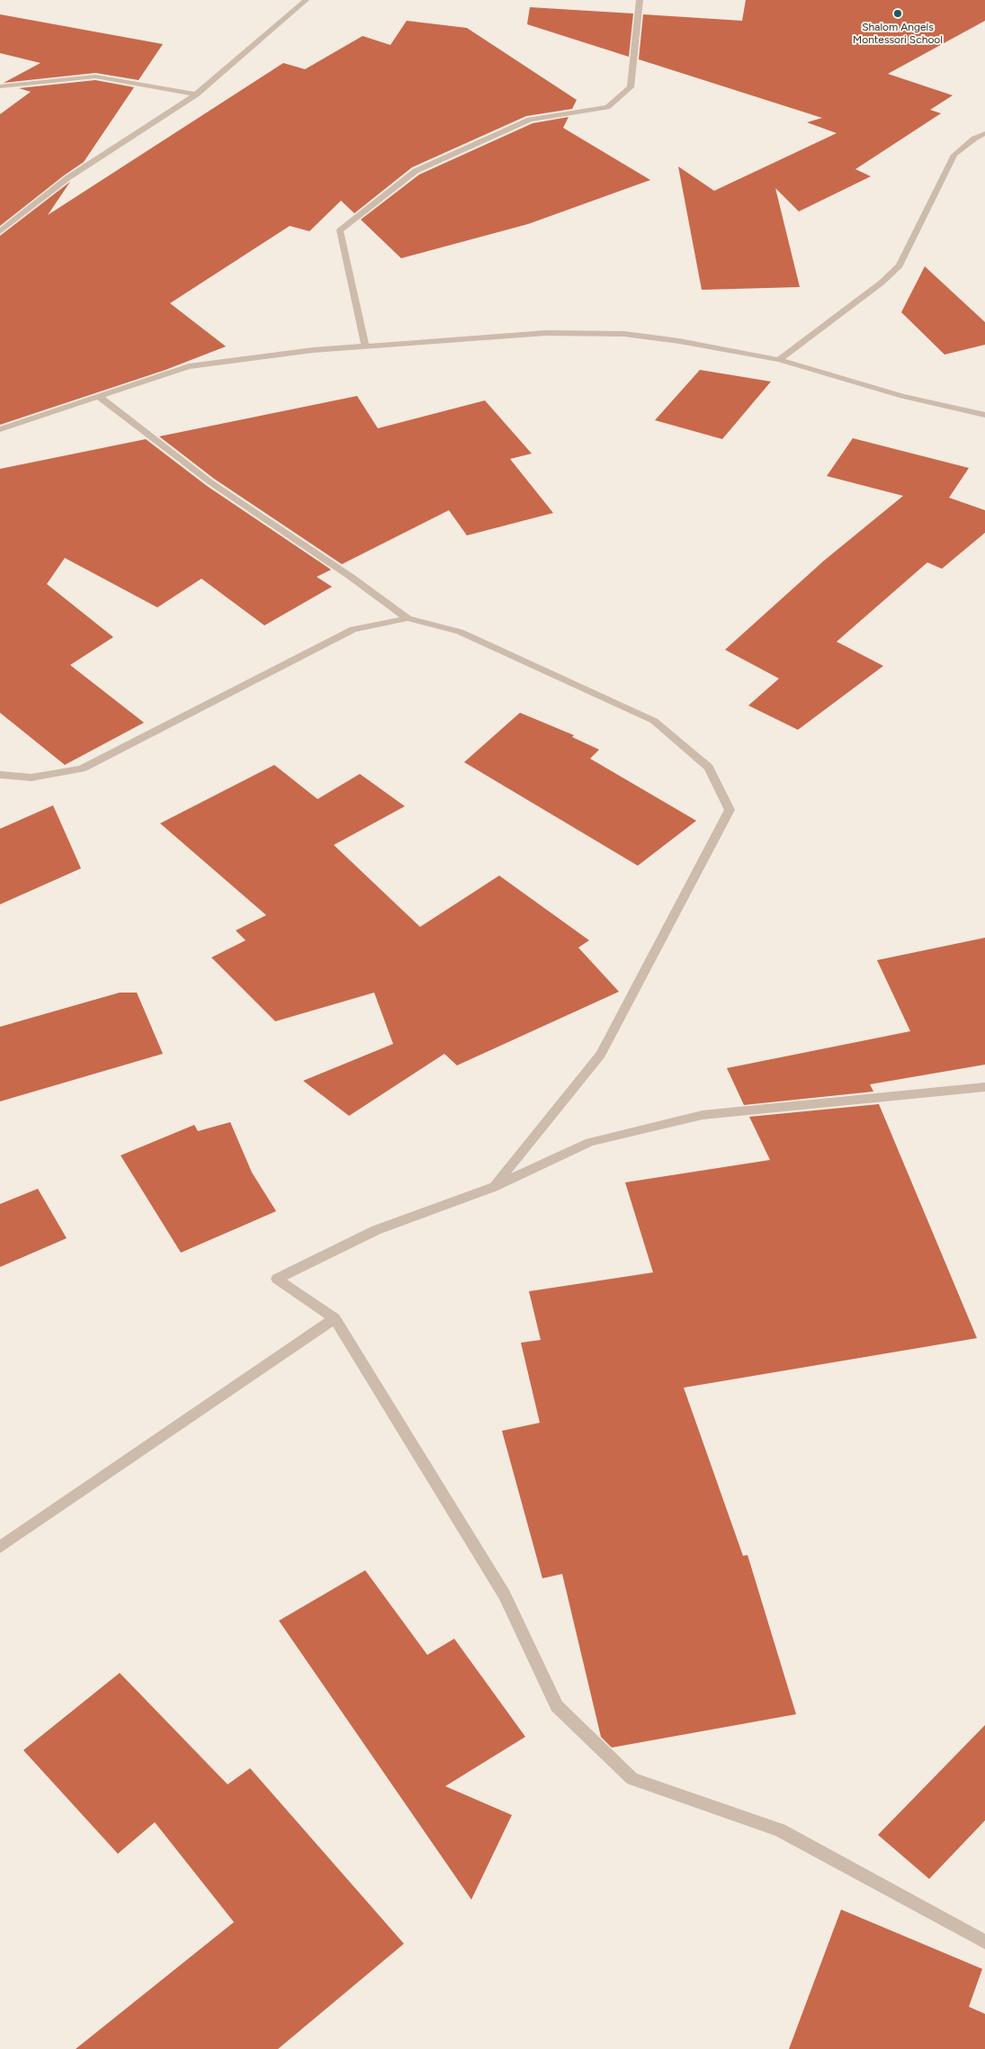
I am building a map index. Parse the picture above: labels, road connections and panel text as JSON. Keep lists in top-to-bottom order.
{
  "places": ["Shalom Angels Montessori School"]
}
